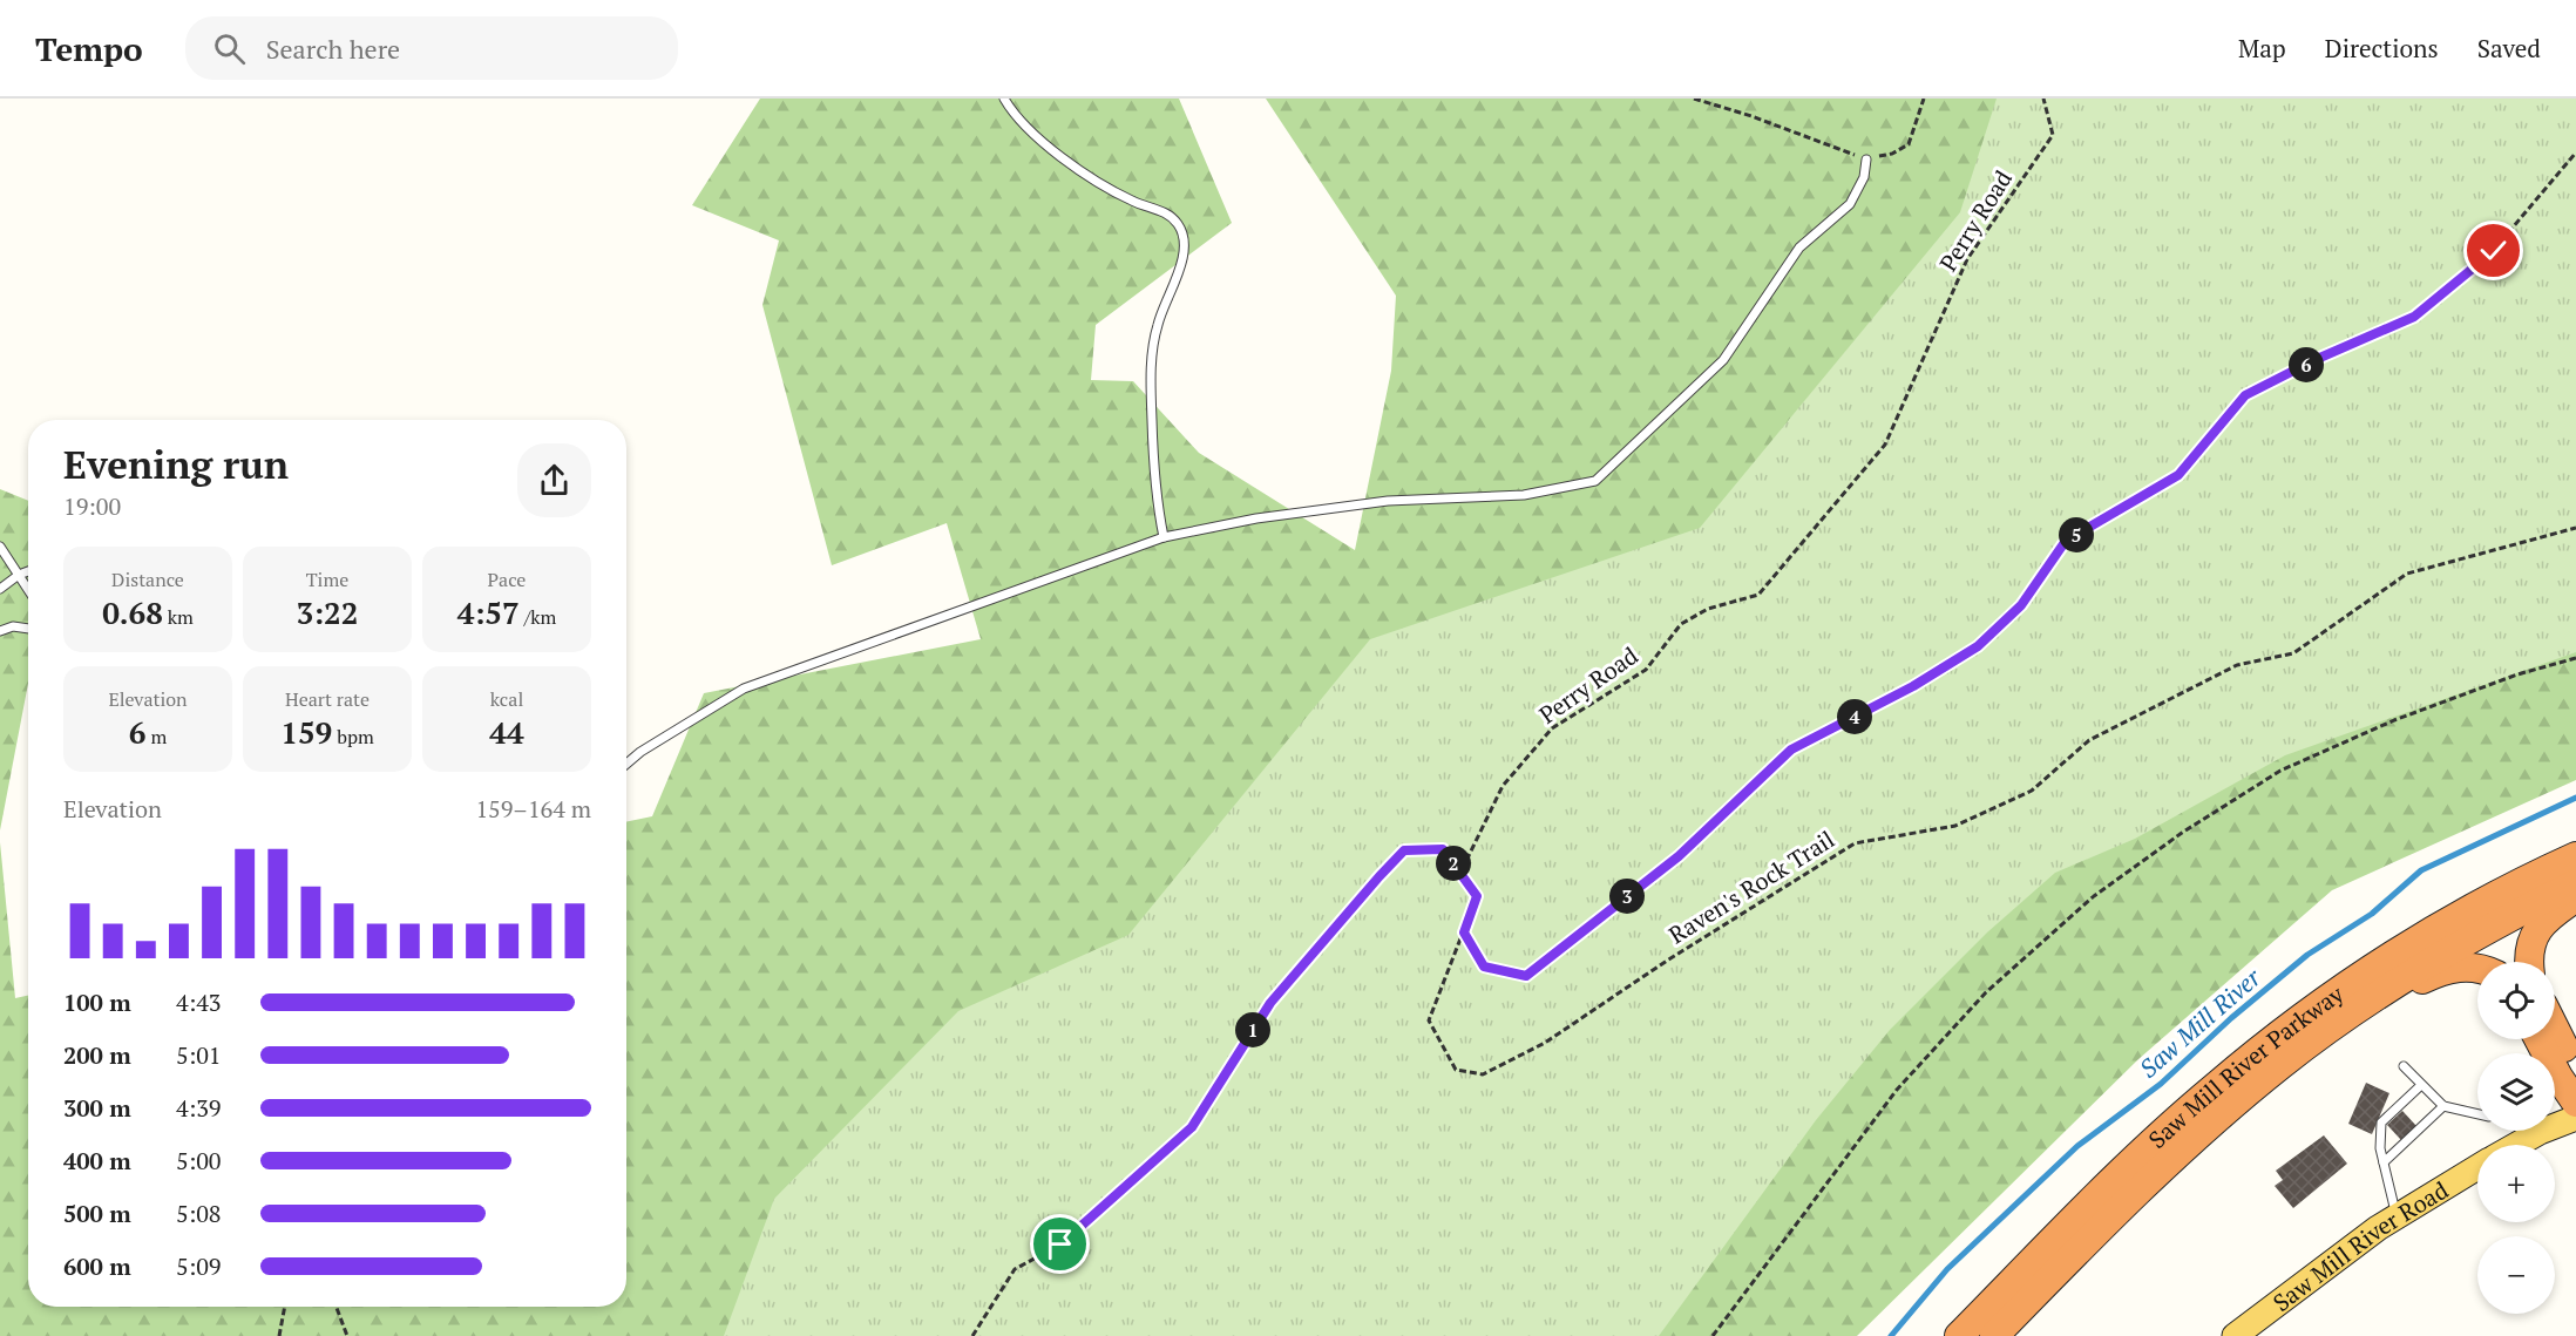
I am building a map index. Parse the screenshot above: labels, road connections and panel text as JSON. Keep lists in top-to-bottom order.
{
  "streets": {
    "highway": ["Saw Mill River Parkway"],
    "main road": ["Saw Mill River Road"],
    "path": ["Perry Road", "Raven's Rock Trail"]
  },
  "crossings": [
    ["Perry Road", "Raven's Rock Trail"]
  ],
  "water": ["Saw Mill River"],
  "page": {
    "header": "Tempo",
    "search": "Search here",
    "nav": ["Map", "Directions", "Saved"],
    "pins": [
      "6",
      "5",
      "4",
      "2",
      "3",
      "1"
    ],
    "heading": ["Evening run", "19:00"],
    "stats": [
      ["Distance", "0.68 km"],
      ["Time", "3:22"],
      ["Pace", "4:57 /km"],
      ["Elevation", "6 m"],
      ["Heart rate", "159 bpm"],
      ["kcal", "44"]
    ],
    "chart": ["Elevation", "159–164 m"],
    "map_buttons": ["+", "−"],
    "list": [
      {
        "name": "100 m",
        "note": "4:43"
      },
      {
        "name": "200 m",
        "note": "5:01"
      },
      {
        "name": "300 m",
        "note": "4:39"
      },
      {
        "name": "400 m",
        "note": "5:00"
      },
      {
        "name": "500 m",
        "note": "5:08"
      },
      {
        "name": "600 m",
        "note": "5:09"
      }
    ]
  }
}
